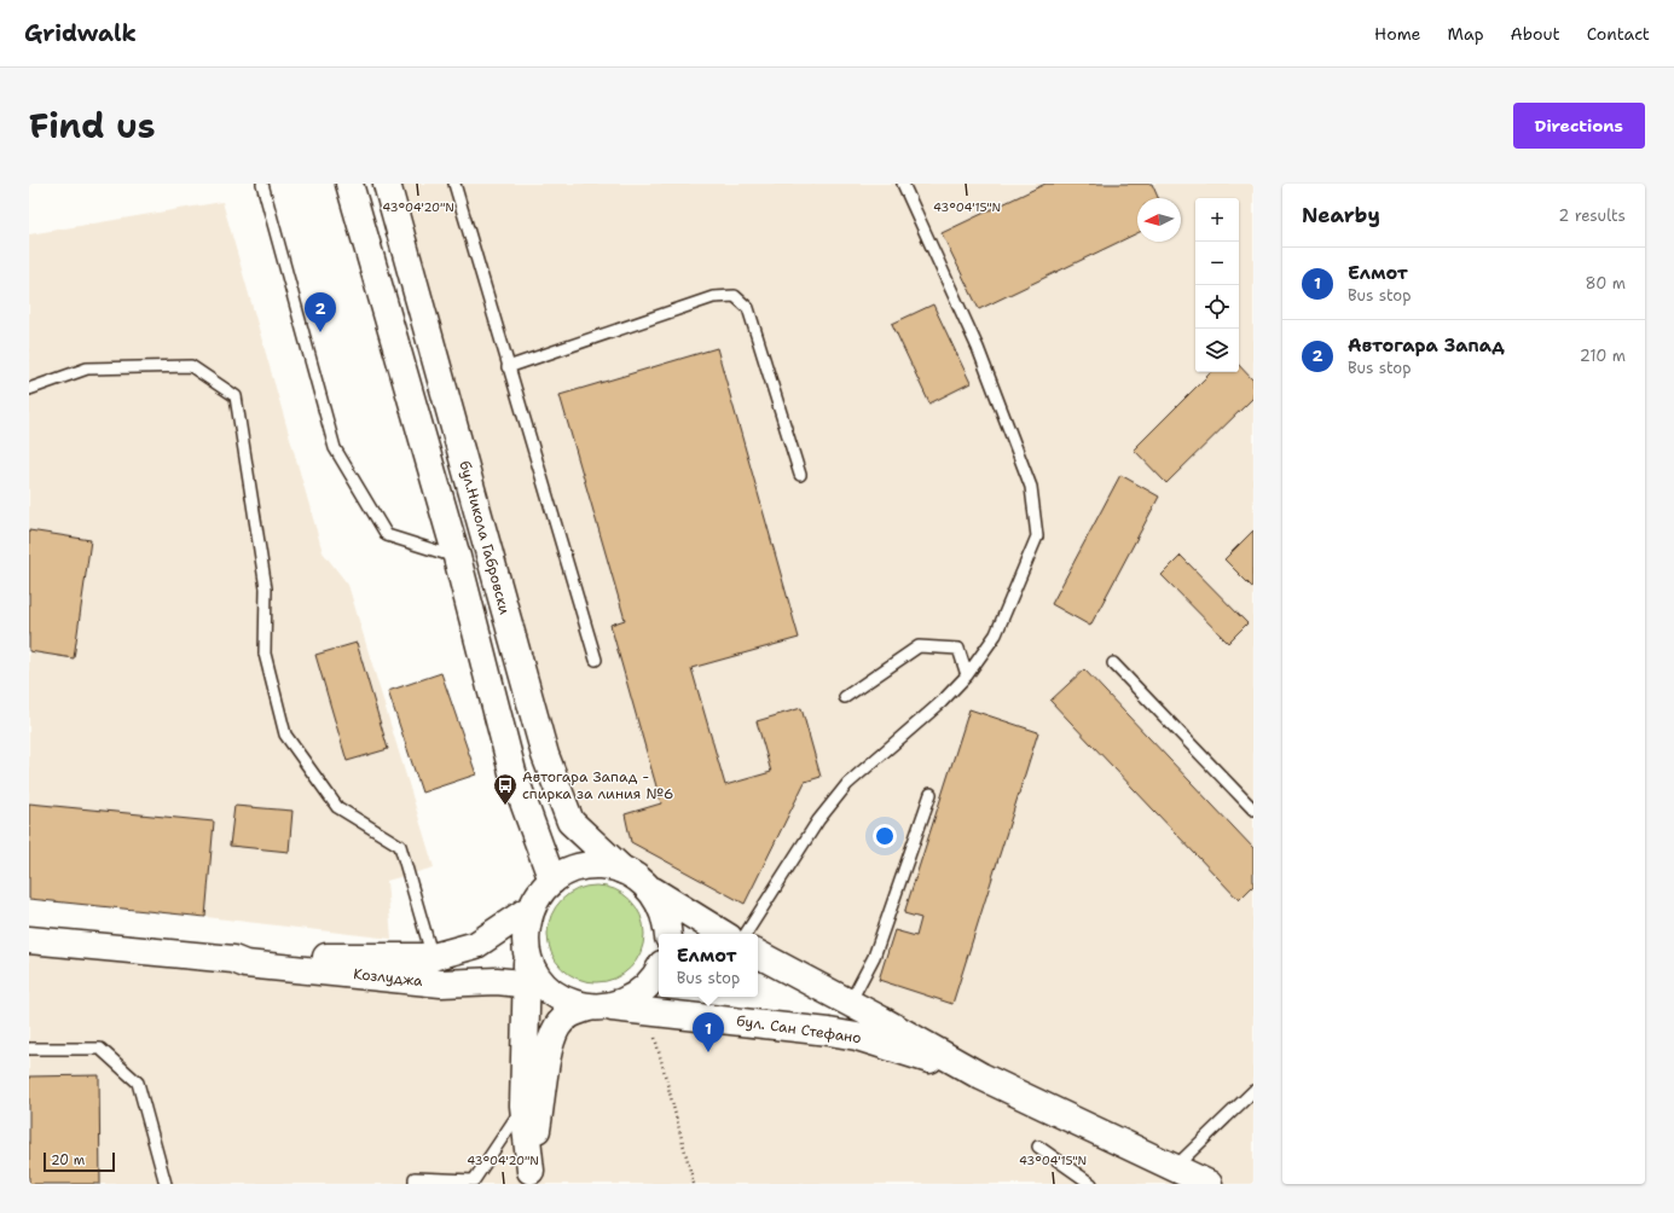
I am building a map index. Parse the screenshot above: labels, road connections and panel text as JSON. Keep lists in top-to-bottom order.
{
  "streets": {
    "main road": ["бул.Никола Габровски", "Козлуджа", "бул. Сан Стефано"]
  },
  "places": {
    "bus stop": ["Автогара Запад - спирка за линия №6"]
  },
  "scale_bar": "20 m",
  "north": "left",
  "page": {
    "header": "Gridwalk",
    "nav": [
      "Home",
      "Map",
      "About",
      "Contact"
    ],
    "title": "Find us",
    "buttons": "Directions",
    "heading": ["Nearby", "2 results"],
    "map_buttons": ["+", "−"],
    "list": [
      {
        "mark": "1",
        "name": "Елмот",
        "note": "Bus stop",
        "value": "80 m"
      },
      {
        "mark": "2",
        "name": "Автогара Запад",
        "note": "Bus stop",
        "value": "210 m"
      }
    ],
    "pins": ["2", "1"],
    "popup": ["Елмот", "Bus stop"],
    "scale": "20 m"
  },
  "coordinates": ["43°04'20\"N", "43°04'15\"N"]
}
